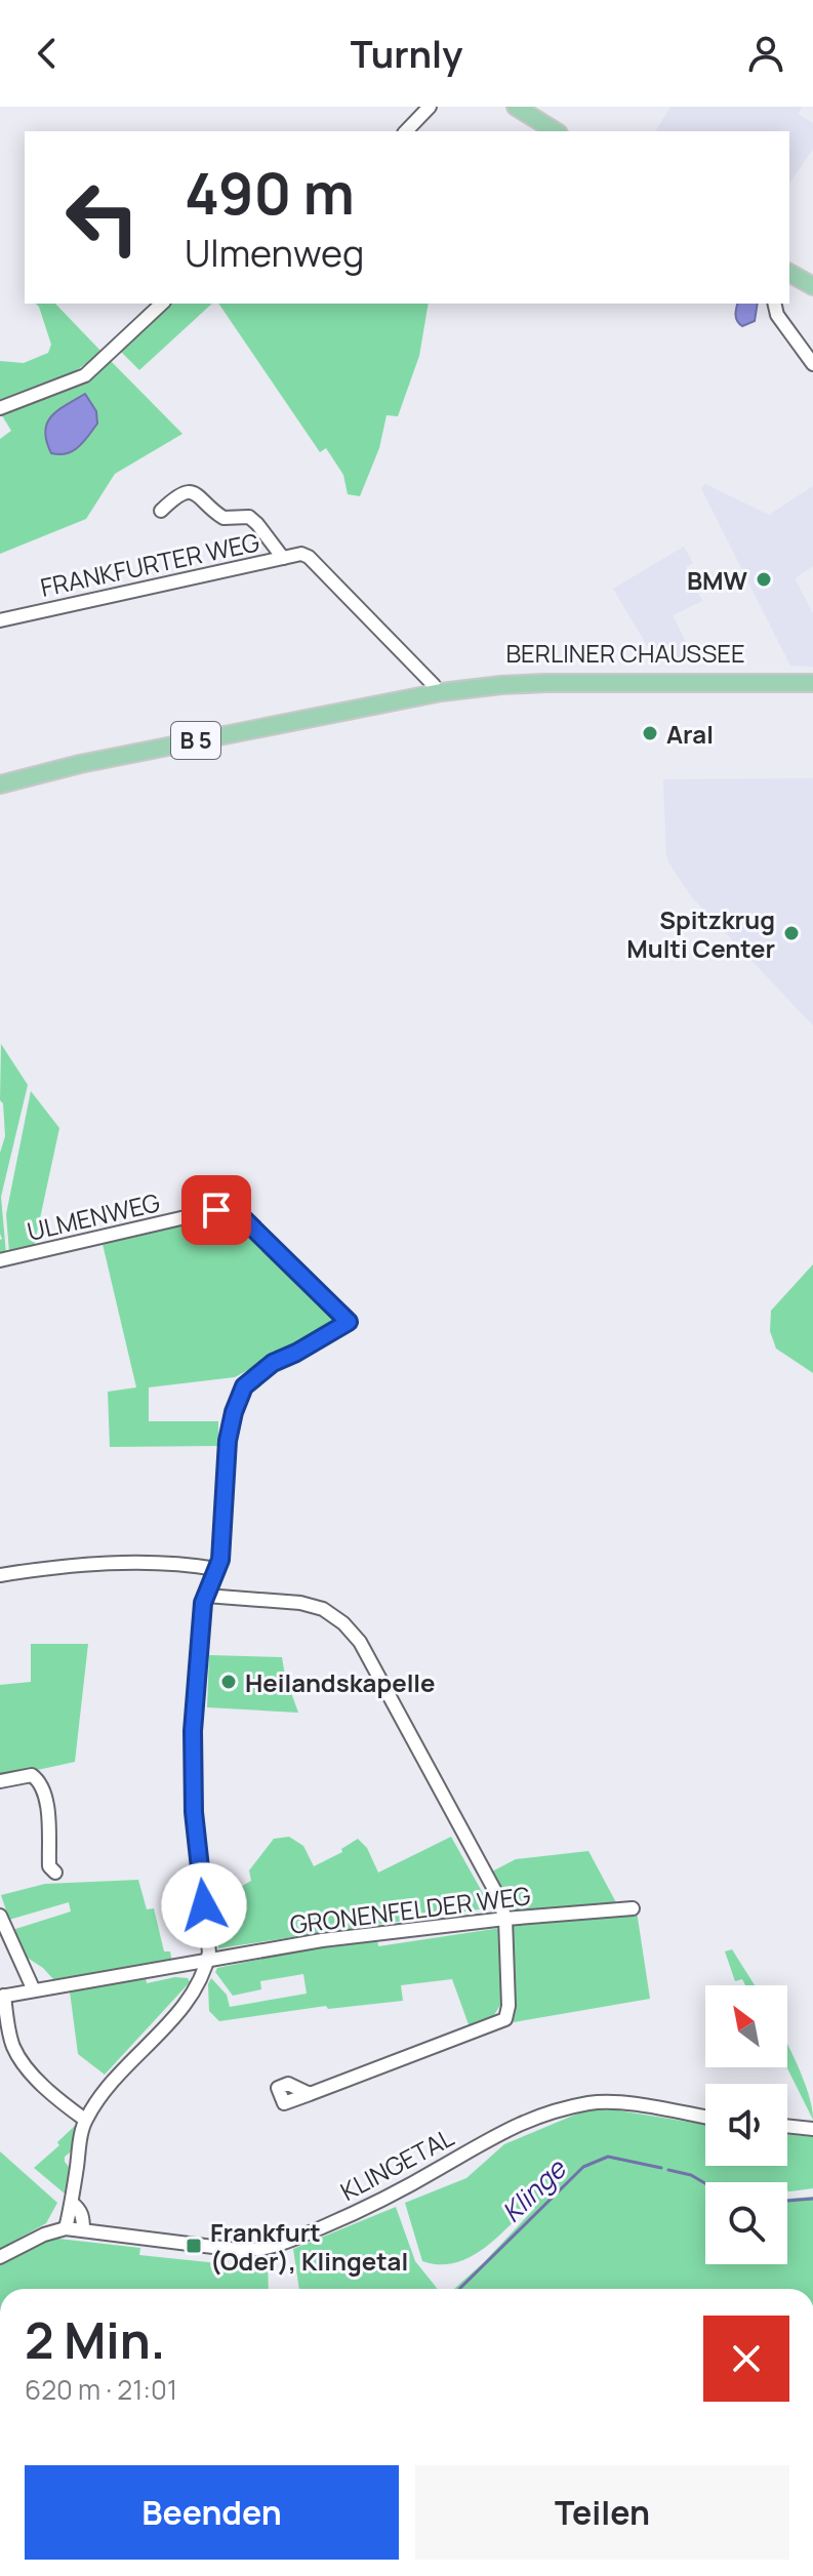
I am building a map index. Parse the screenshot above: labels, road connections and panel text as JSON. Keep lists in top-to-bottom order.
{
  "streets": {
    "main road": ["BERLINER CHAUSSEE", "B 5"],
    "street": [
      "FRANKFURTER WEG",
      "ULMENWEG",
      "GRONENFELDER WEG",
      "KLINGETAL"
    ]
  },
  "crossings": [
    ["FRANKFURTER WEG", "BERLINER CHAUSSEE"]
  ],
  "water": ["Klinge"],
  "places": {
    "other": [
      "BMW",
      "Aral",
      "Spitzkrug Multi Center",
      "Heilandskapelle"
    ],
    "transit": ["Frankfurt (Oder), Klingetal"]
  },
  "north": "top left",
  "page": {
    "header": "Turnly",
    "turn": ["490 m", "Ulmenweg"],
    "heading": ["2 Min.", "620 m · 21:01"],
    "buttons": ["Beenden", "Teilen"]
  }
}
